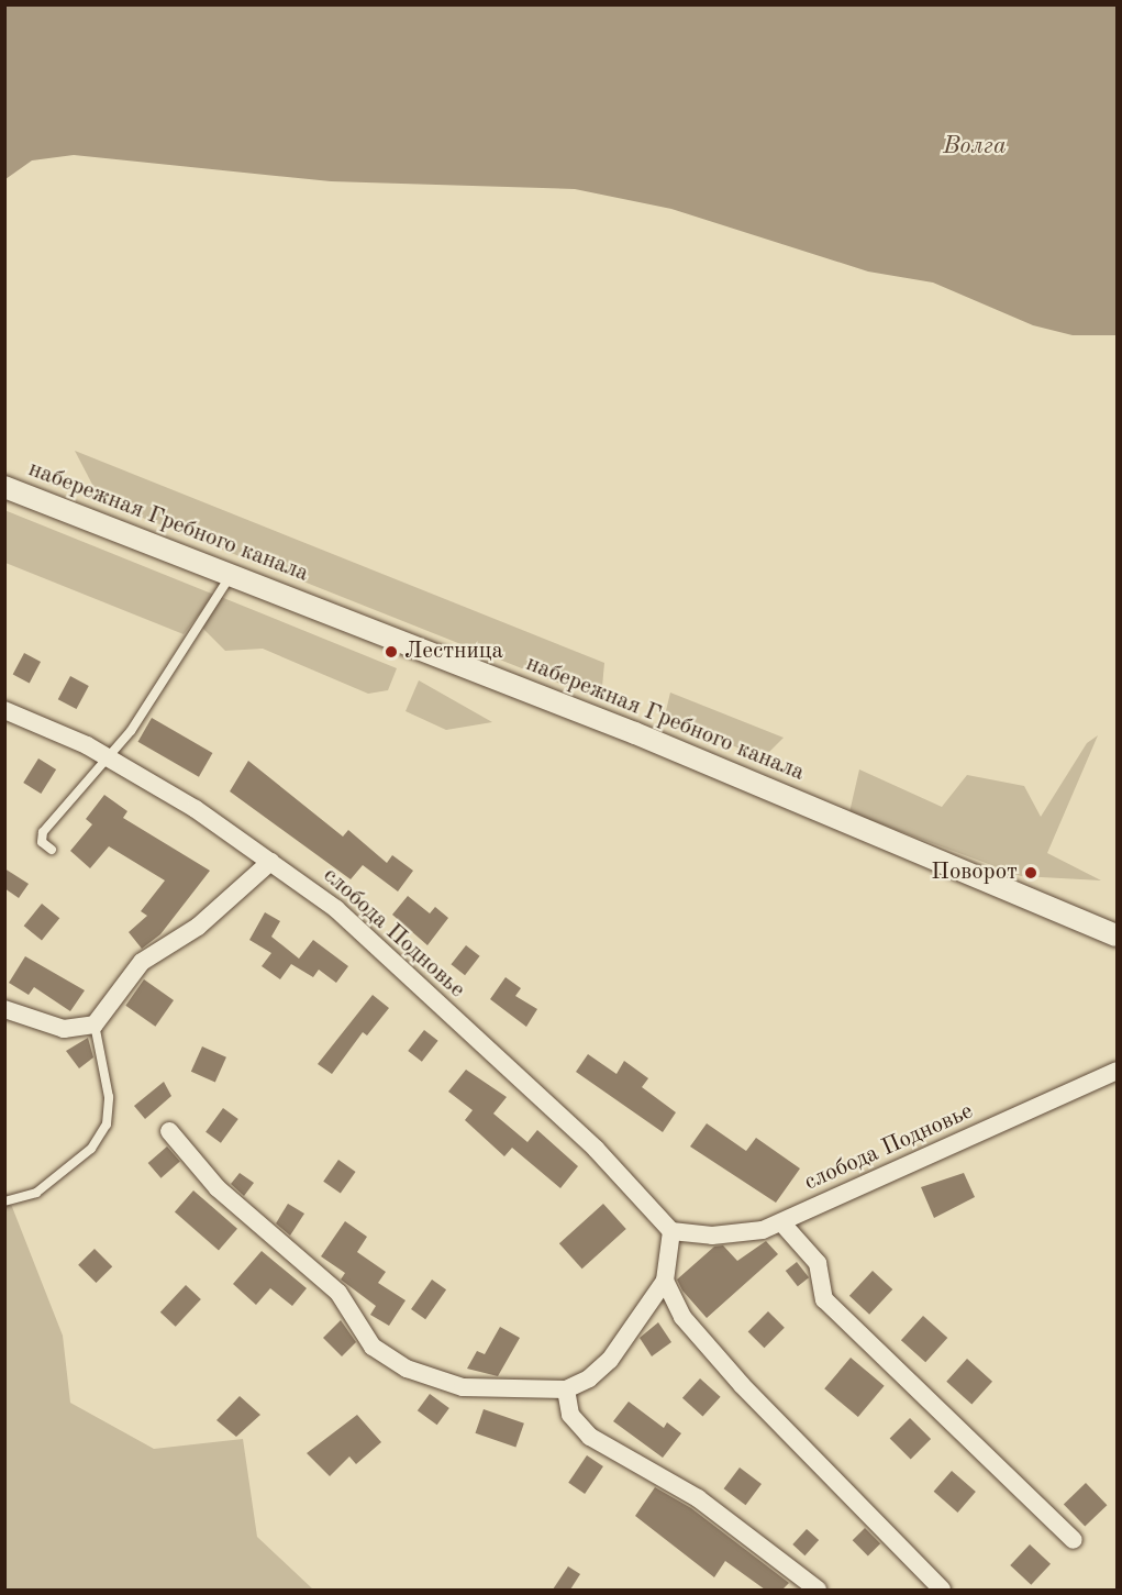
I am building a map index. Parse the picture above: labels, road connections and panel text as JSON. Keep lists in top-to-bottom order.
{
  "streets": {
    "street": ["набережная Гребного канала", "слобода Подновье"]
  },
  "water": ["Волга"],
  "places": ["Лестница", "Поворот"]
}
